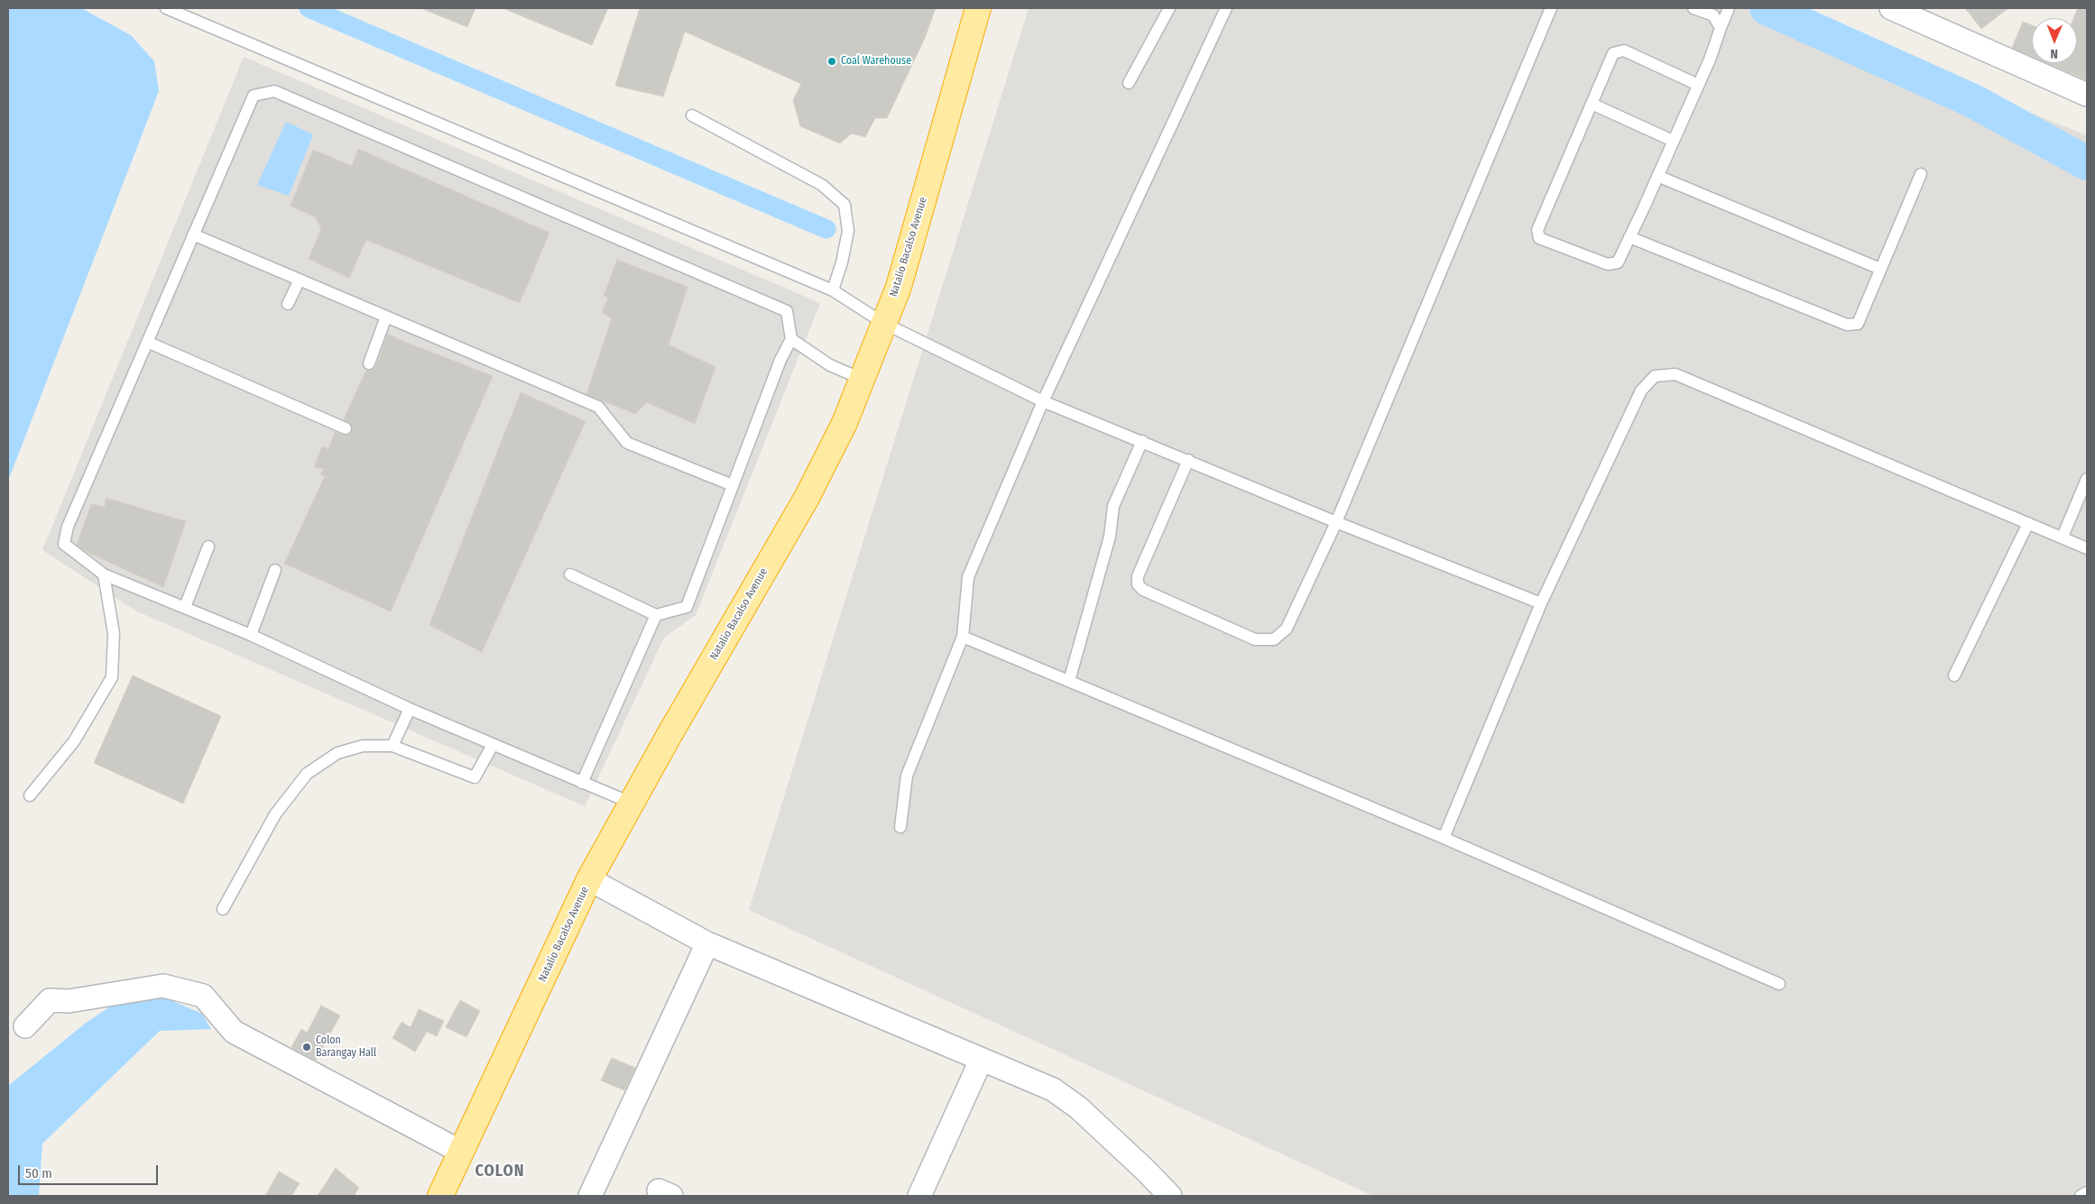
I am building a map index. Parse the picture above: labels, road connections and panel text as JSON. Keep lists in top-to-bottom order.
{
  "streets": {
    "highway": ["Natalio Bacalso Avenue"]
  },
  "districts": ["COLON"],
  "places": ["Coal Warehouse", "Colon Barangay Hall"],
  "scale_bar": "50 m",
  "north": "bottom"
}
